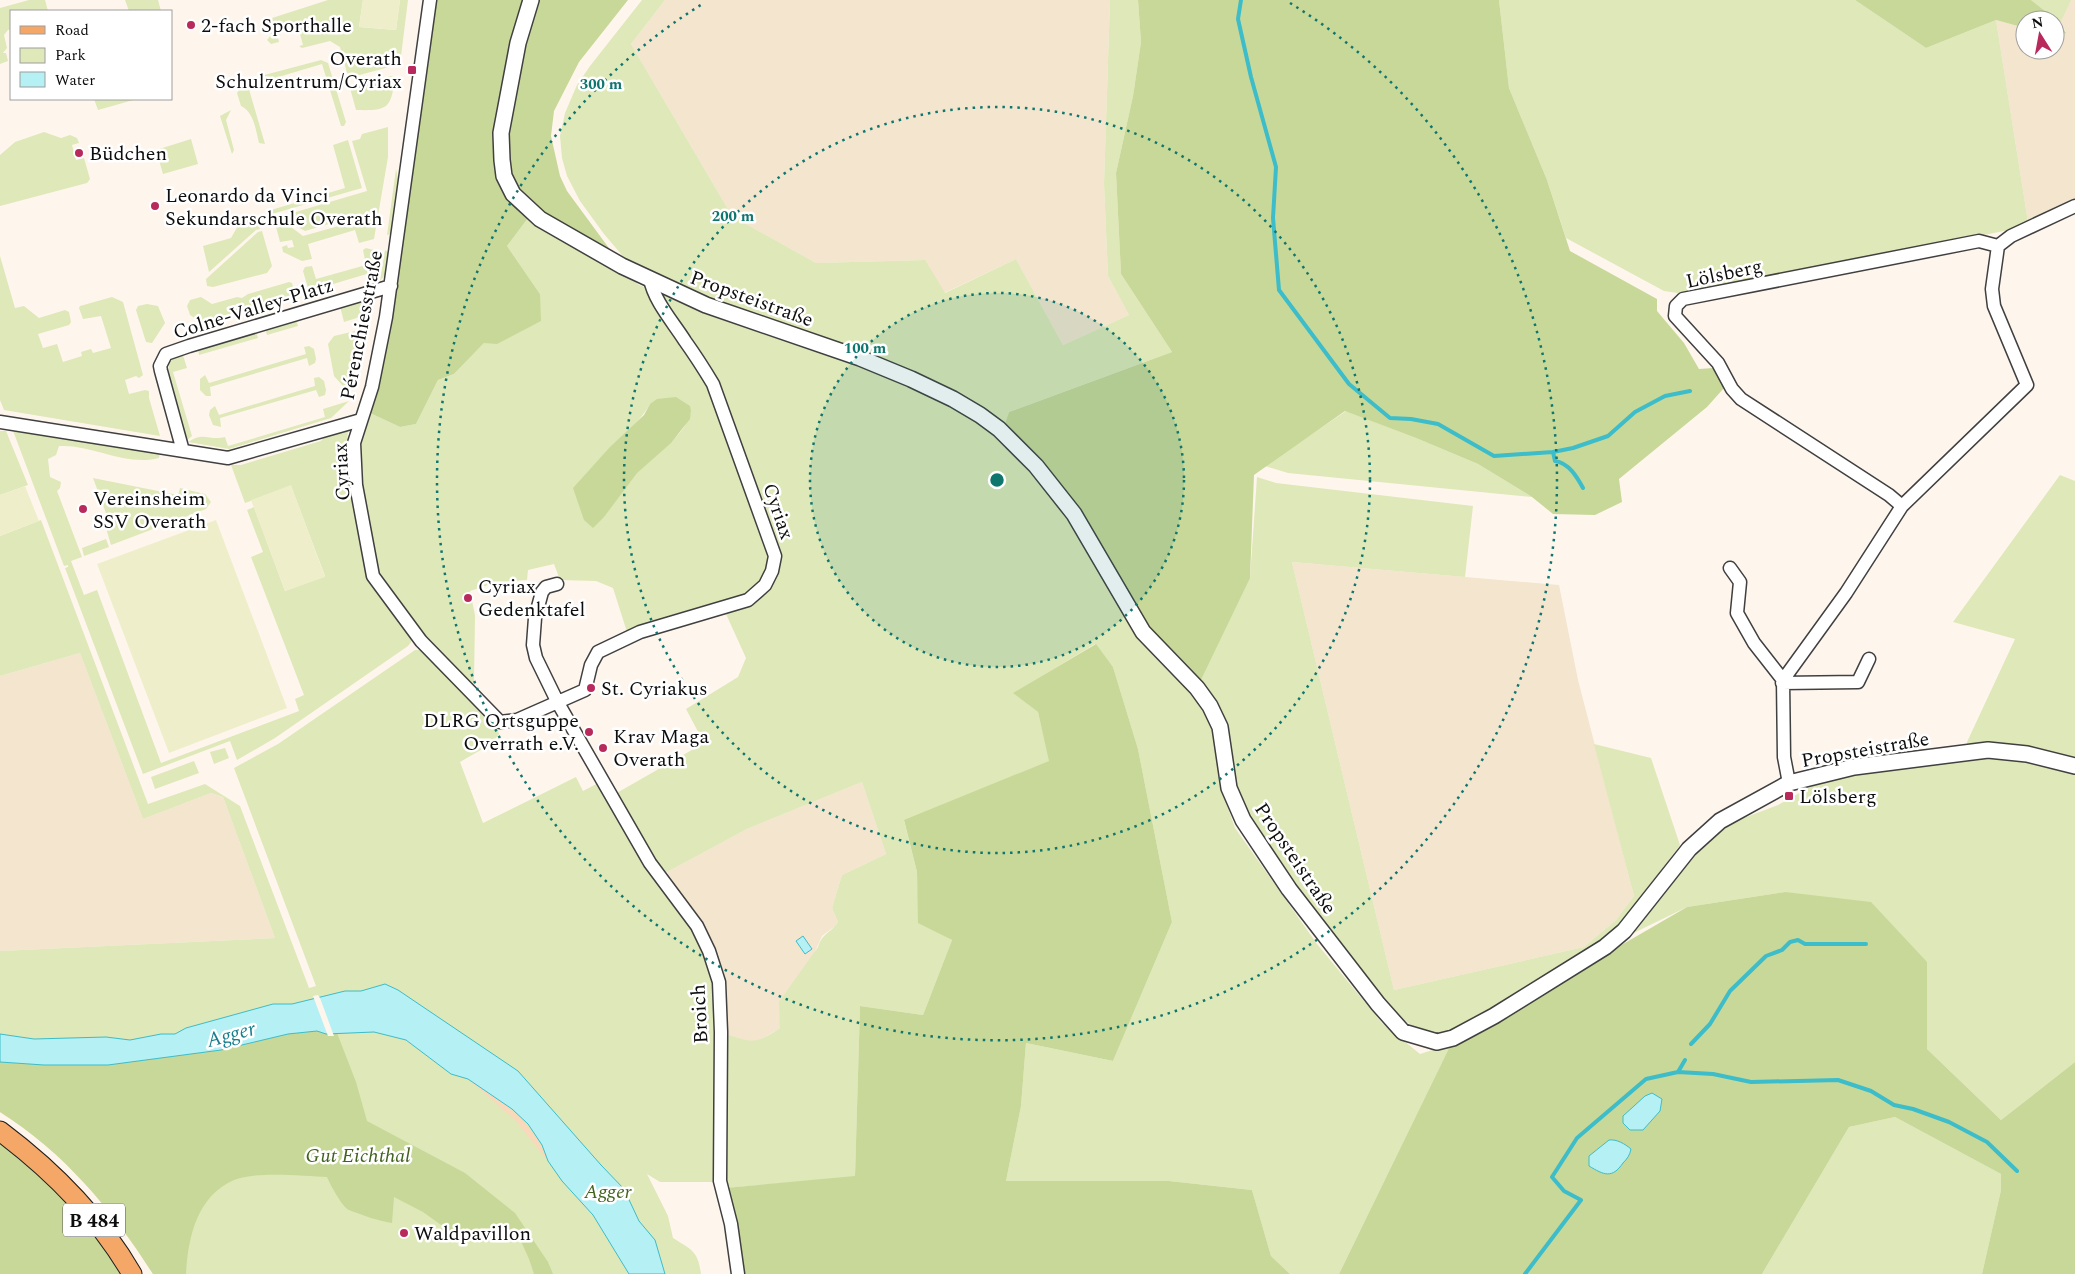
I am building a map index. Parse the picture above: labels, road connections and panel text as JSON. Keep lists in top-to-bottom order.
{
  "streets": {
    "main road": ["B 484"],
    "street": [
      "Lölsberg",
      "Propsteistraße",
      "Colne-Valley-Platz",
      "Pérenchiesstraße",
      "Cyriax",
      "Broich"
    ]
  },
  "crossings": [
    ["Propsteistraße", "Cyriax"],
    ["Colne-Valley-Platz", "Pérenchiesstraße"],
    ["Colne-Valley-Platz", "Cyriax"],
    ["Pérenchiesstraße", "Cyriax"],
    ["Cyriax", "Broich"]
  ],
  "water": ["Agger"],
  "parks": ["Gut Eichthal", "Agger"],
  "places": {
    "other": [
      "2-fach Sporthalle",
      "Büdchen",
      "Leonardo da Vinci Sekundarschule Overath",
      "Vereinsheim SSV Overath",
      "Cyriax Gedenktafel",
      "St. Cyriakus",
      "DLRG Ortsguppe Overrath e.V.",
      "Krav Maga Overath",
      "Waldpavillon"
    ],
    "transit": ["Overath Schulzentrum/Cyriax", "Lölsberg"]
  },
  "legend": ["Road", "Park", "Water"],
  "north": "top",
  "rings": ["300 m", "200 m", "100 m"]
}
